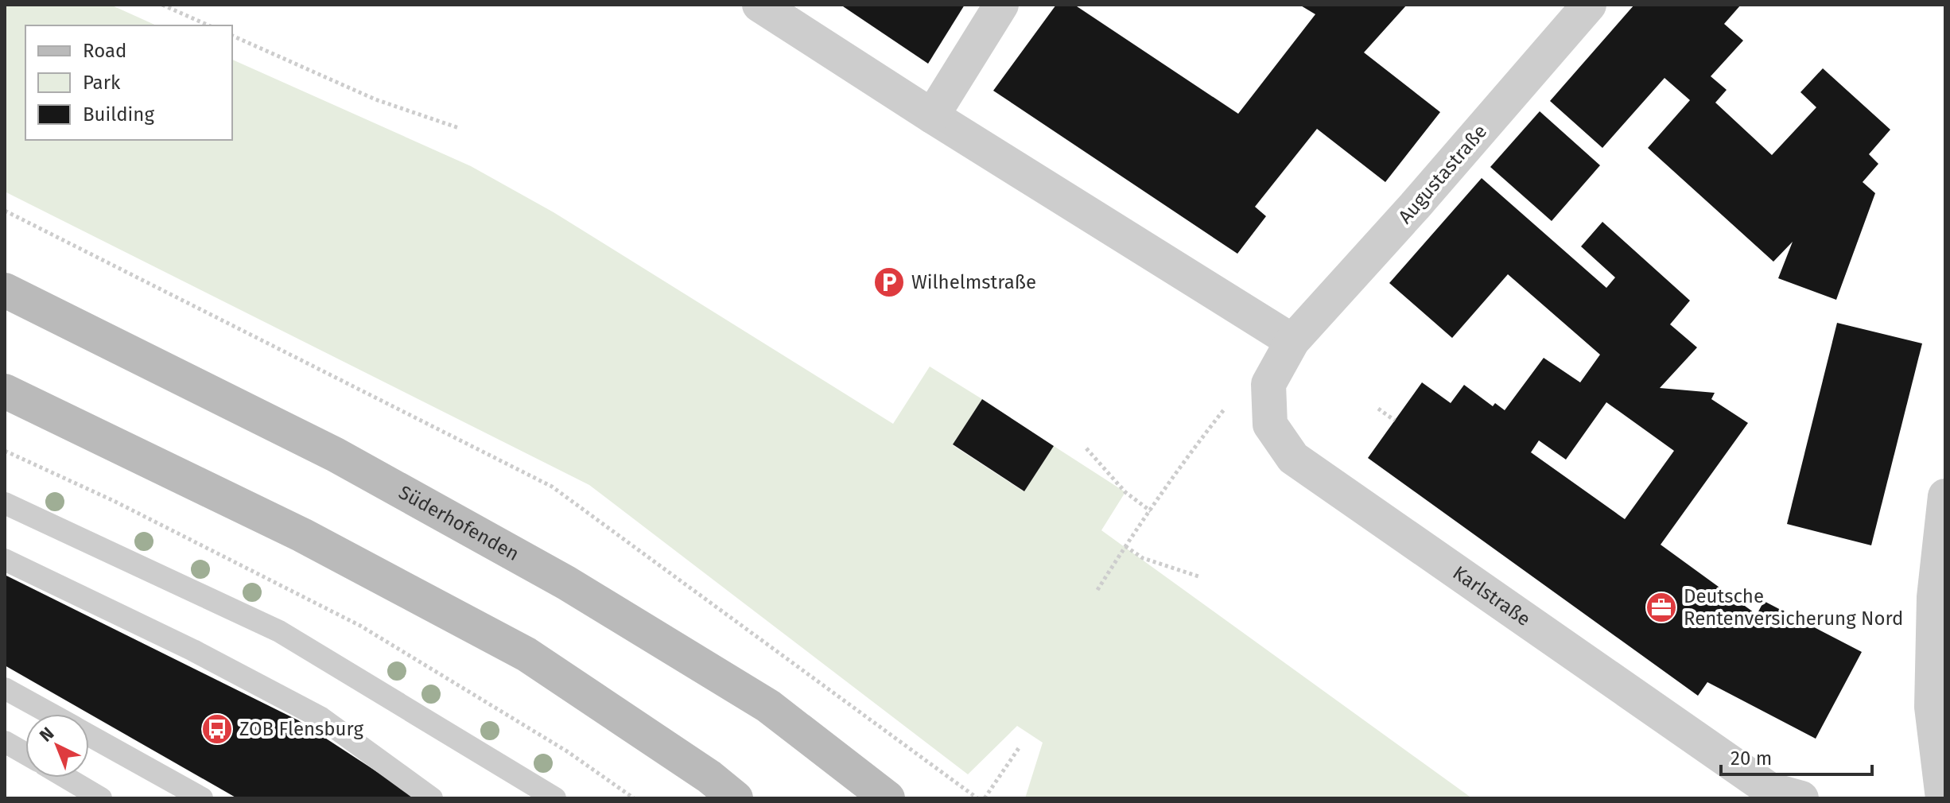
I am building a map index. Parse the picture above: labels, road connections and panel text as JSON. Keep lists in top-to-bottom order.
{
  "streets": {
    "main road": ["Süderhofenden"],
    "street": ["Augustastraße", "Karlstraße"]
  },
  "places": {
    "parking": ["Wilhelmstraße"],
    "office": ["Deutsche Rentenversicherung Nord"],
    "bus stop": ["ZOB Flensburg"]
  },
  "legend": ["Road", "Park", "Building"],
  "scale_bar": "20 m",
  "north": "top left"
}
